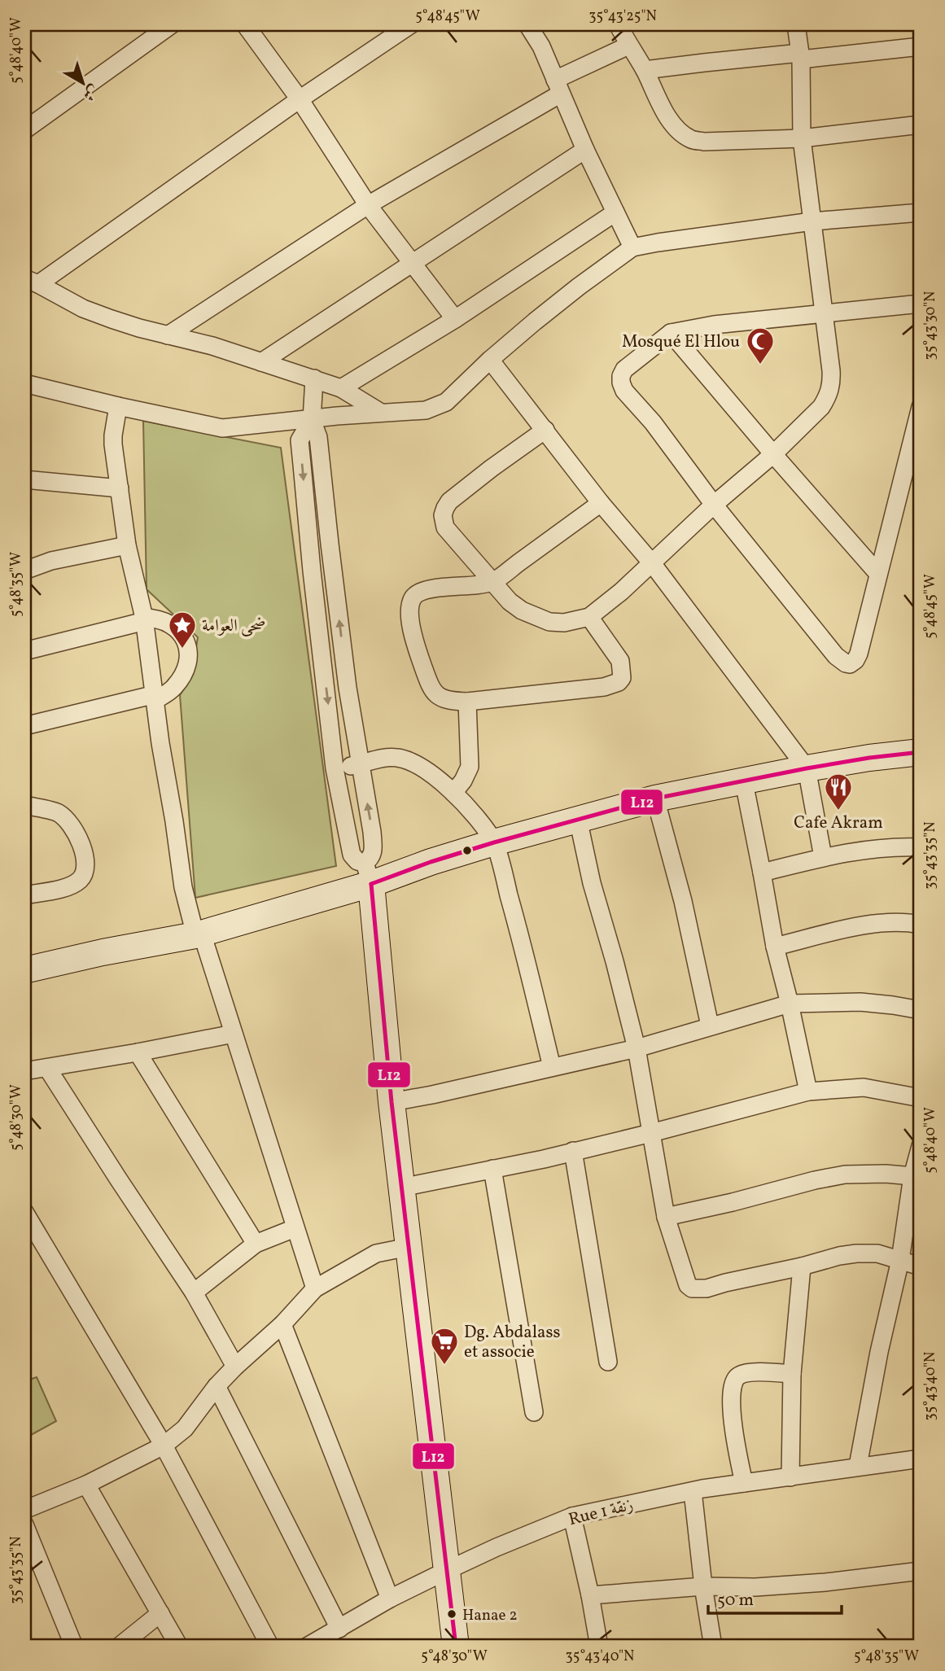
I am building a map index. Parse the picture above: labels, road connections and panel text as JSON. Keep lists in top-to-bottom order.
{
  "streets": {
    "street": ["Rue 1 زنقة"]
  },
  "places": {
    "mosque": ["Mosqué El Hlou"],
    "place": ["ضحى العوامة"],
    "restaurant": ["Cafe Akram"],
    "supermarket": ["Dg. Abdalass et associe"],
    "other": ["Hanae 2"]
  },
  "lines": ["transit line L12"],
  "scale_bar": "50 m",
  "north": "bottom right",
  "coordinates": [
    "5°48'45\"W",
    "35°43'25\"N",
    "5°48'40\"W",
    "35°43'30\"N",
    "5°48'35\"W",
    "35°43'35\"N",
    "5°48'30\"W",
    "35°43'40\"N"
  ]
}
